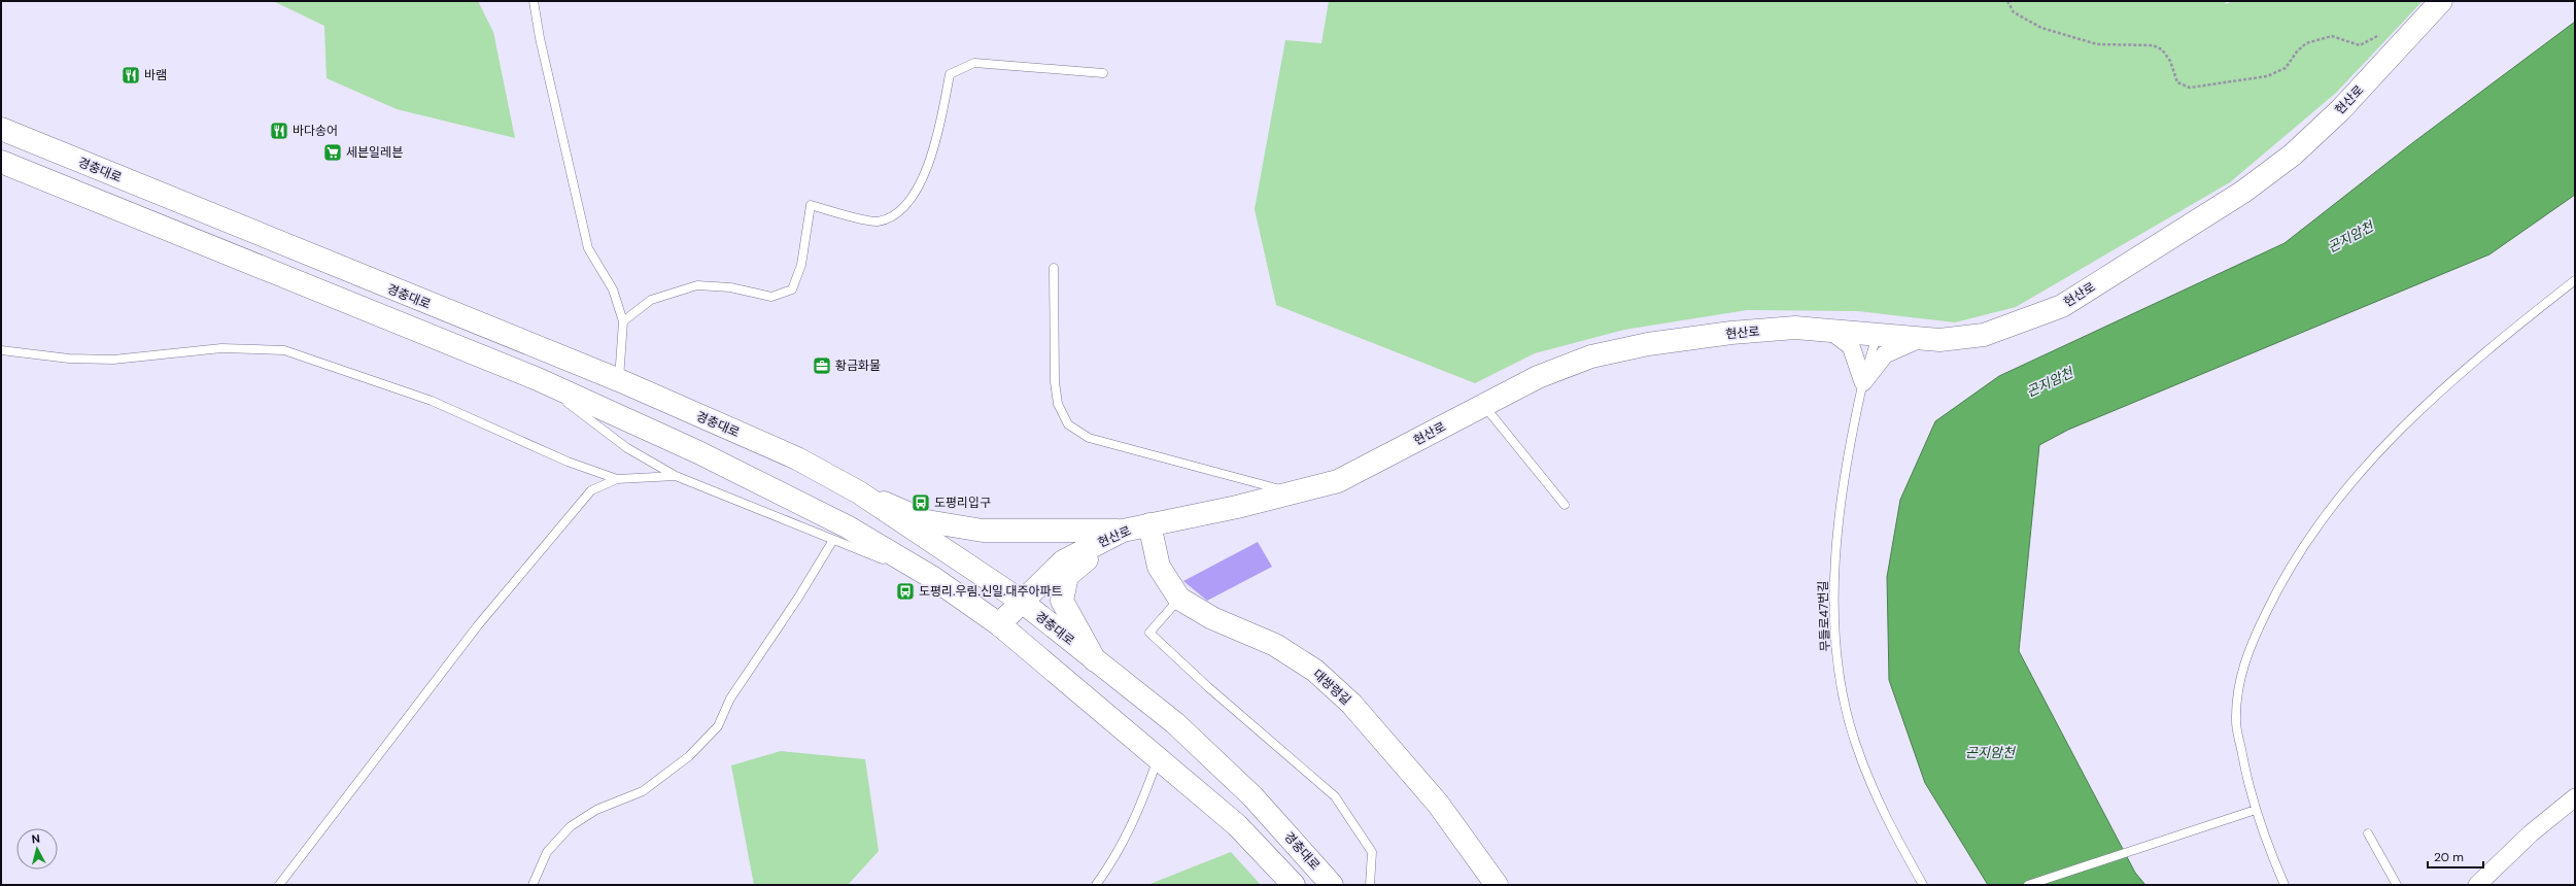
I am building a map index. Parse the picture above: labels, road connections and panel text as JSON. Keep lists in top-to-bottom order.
{
  "streets": {
    "main road": ["현산로", "경충대로", "대쌍령길"],
    "lane": ["무들로47번길"]
  },
  "crossings": [
    ["현산로", "경충대로"],
    ["현산로", "무들로47번길"],
    ["현산로", "대쌍령길"]
  ],
  "water": ["곤지암천"],
  "places": {
    "restaurant": ["바램", "바다송어"],
    "supermarket": ["세븐일레븐"],
    "office": ["황금화물"],
    "bus stop": ["도평리입구", "도평리.우림.신일.대주아파트"]
  },
  "scale_bar": "20 m",
  "north": "top"
}
